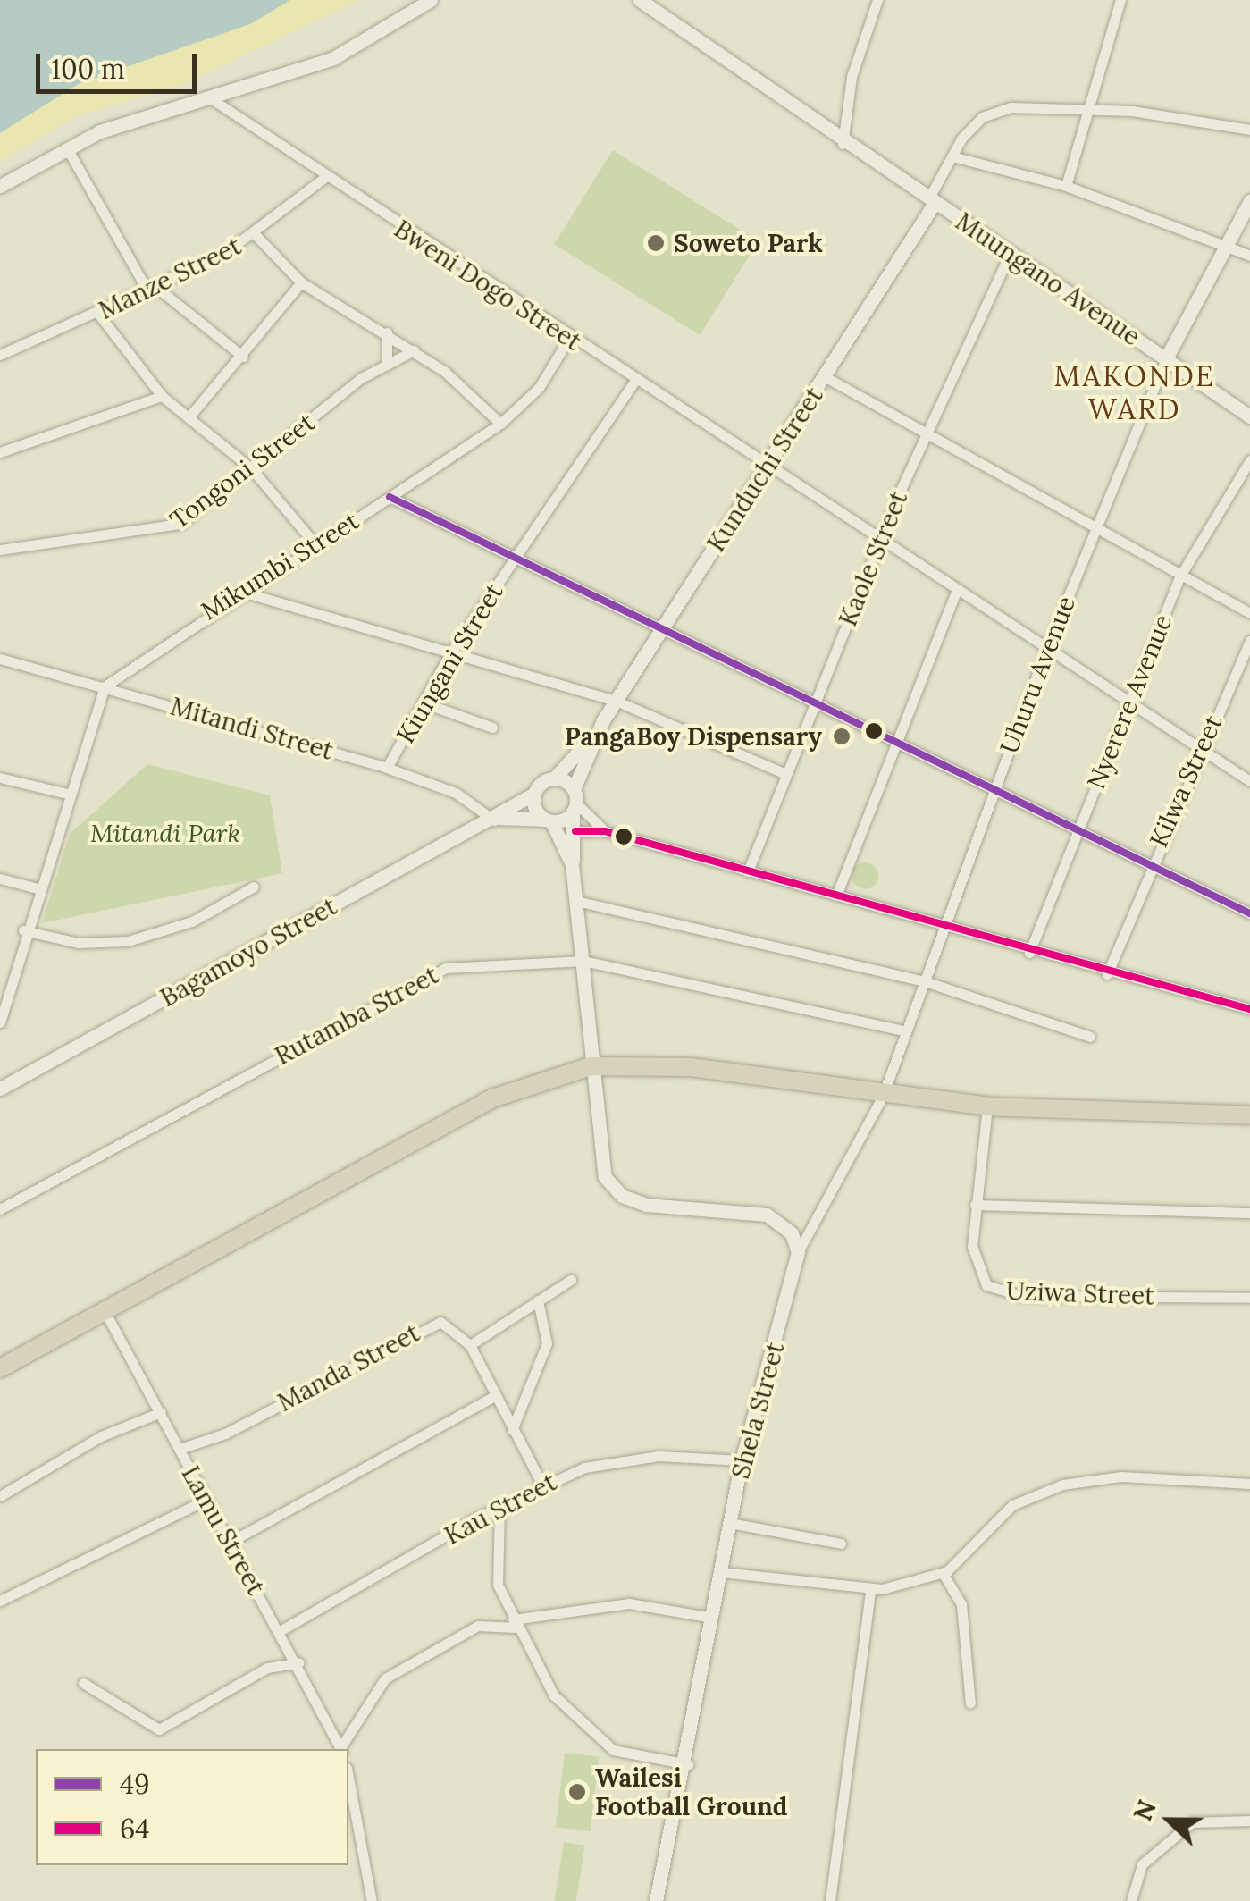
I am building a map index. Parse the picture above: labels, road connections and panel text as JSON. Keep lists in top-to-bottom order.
{
  "streets": {
    "main road": [
      "Muungano Avenue",
      "Kunduchi Street",
      "Bagamoyo Street",
      "Shela Street"
    ],
    "street": [
      "Manze Street",
      "Bweni Dogo Street",
      "Tongoni Street",
      "Kaole Street",
      "Mikumbi Street",
      "Kiungani Street",
      "Uhuru Avenue",
      "Nyerere Avenue",
      "Mitandi Street",
      "Kilwa Street",
      "Rutamba Street",
      "Uziwa Street",
      "Manda Street",
      "Kau Street",
      "Lamu Street"
    ]
  },
  "crossings": [
    ["Manze Street", "Bweni Dogo Street"],
    ["Muungano Avenue", "Kunduchi Street"],
    ["Muungano Avenue", "Kaole Street"],
    ["Muungano Avenue", "Uhuru Avenue"],
    ["Bweni Dogo Street", "Kunduchi Street"],
    ["Bweni Dogo Street", "Kaole Street"],
    ["Bweni Dogo Street", "Mikumbi Street"],
    ["Bweni Dogo Street", "Kiungani Street"],
    ["Bweni Dogo Street", "Uhuru Avenue"],
    ["Bweni Dogo Street", "Nyerere Avenue"],
    ["Bweni Dogo Street", "Kilwa Street"],
    ["Kunduchi Street", "Bagamoyo Street"],
    ["Mikumbi Street", "Mitandi Street"],
    ["Kiungani Street", "Mitandi Street"],
    ["Uhuru Avenue", "Rutamba Street"],
    ["Uhuru Avenue", "Shela Street"],
    ["Mitandi Street", "Bagamoyo Street"],
    ["Manda Street", "Lamu Street"],
    ["Shela Street", "Kau Street"],
    ["Kau Street", "Lamu Street"]
  ],
  "districts": ["MAKONDE WARD"],
  "parks": ["Mitandi Park"],
  "places": ["Soweto Park", "PangaBoy Dispensary", "Wailesi Football Ground"],
  "lines": ["transit line 49", "transit line 64"],
  "legend": ["49", "64"],
  "scale_bar": "100 m",
  "north": "left"
}
